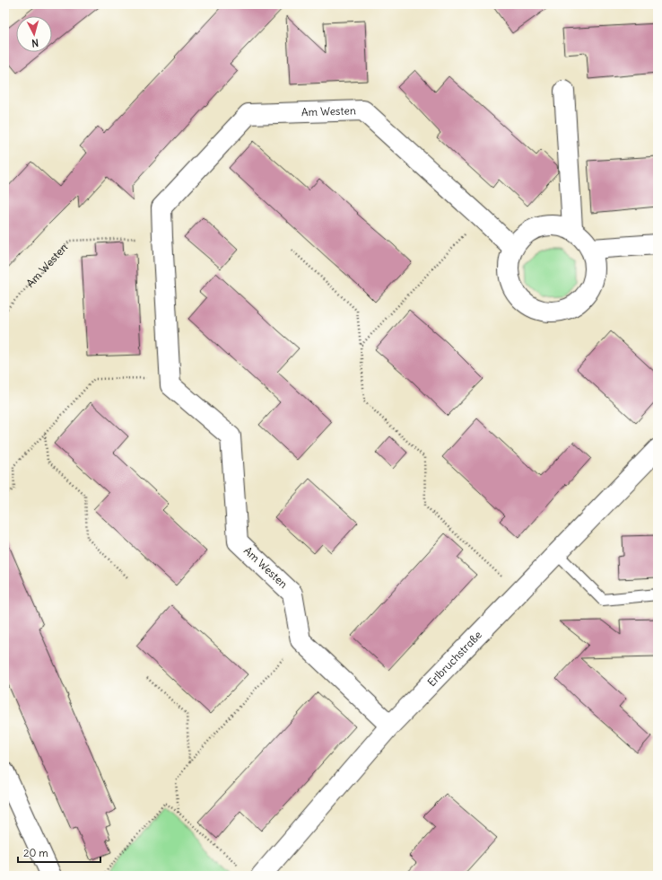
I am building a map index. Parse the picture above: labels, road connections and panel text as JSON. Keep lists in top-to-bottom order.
{
  "streets": {
    "street": ["Am Westen", "Erlbruchstraße"]
  },
  "scale_bar": "20 m",
  "north": "bottom"
}
